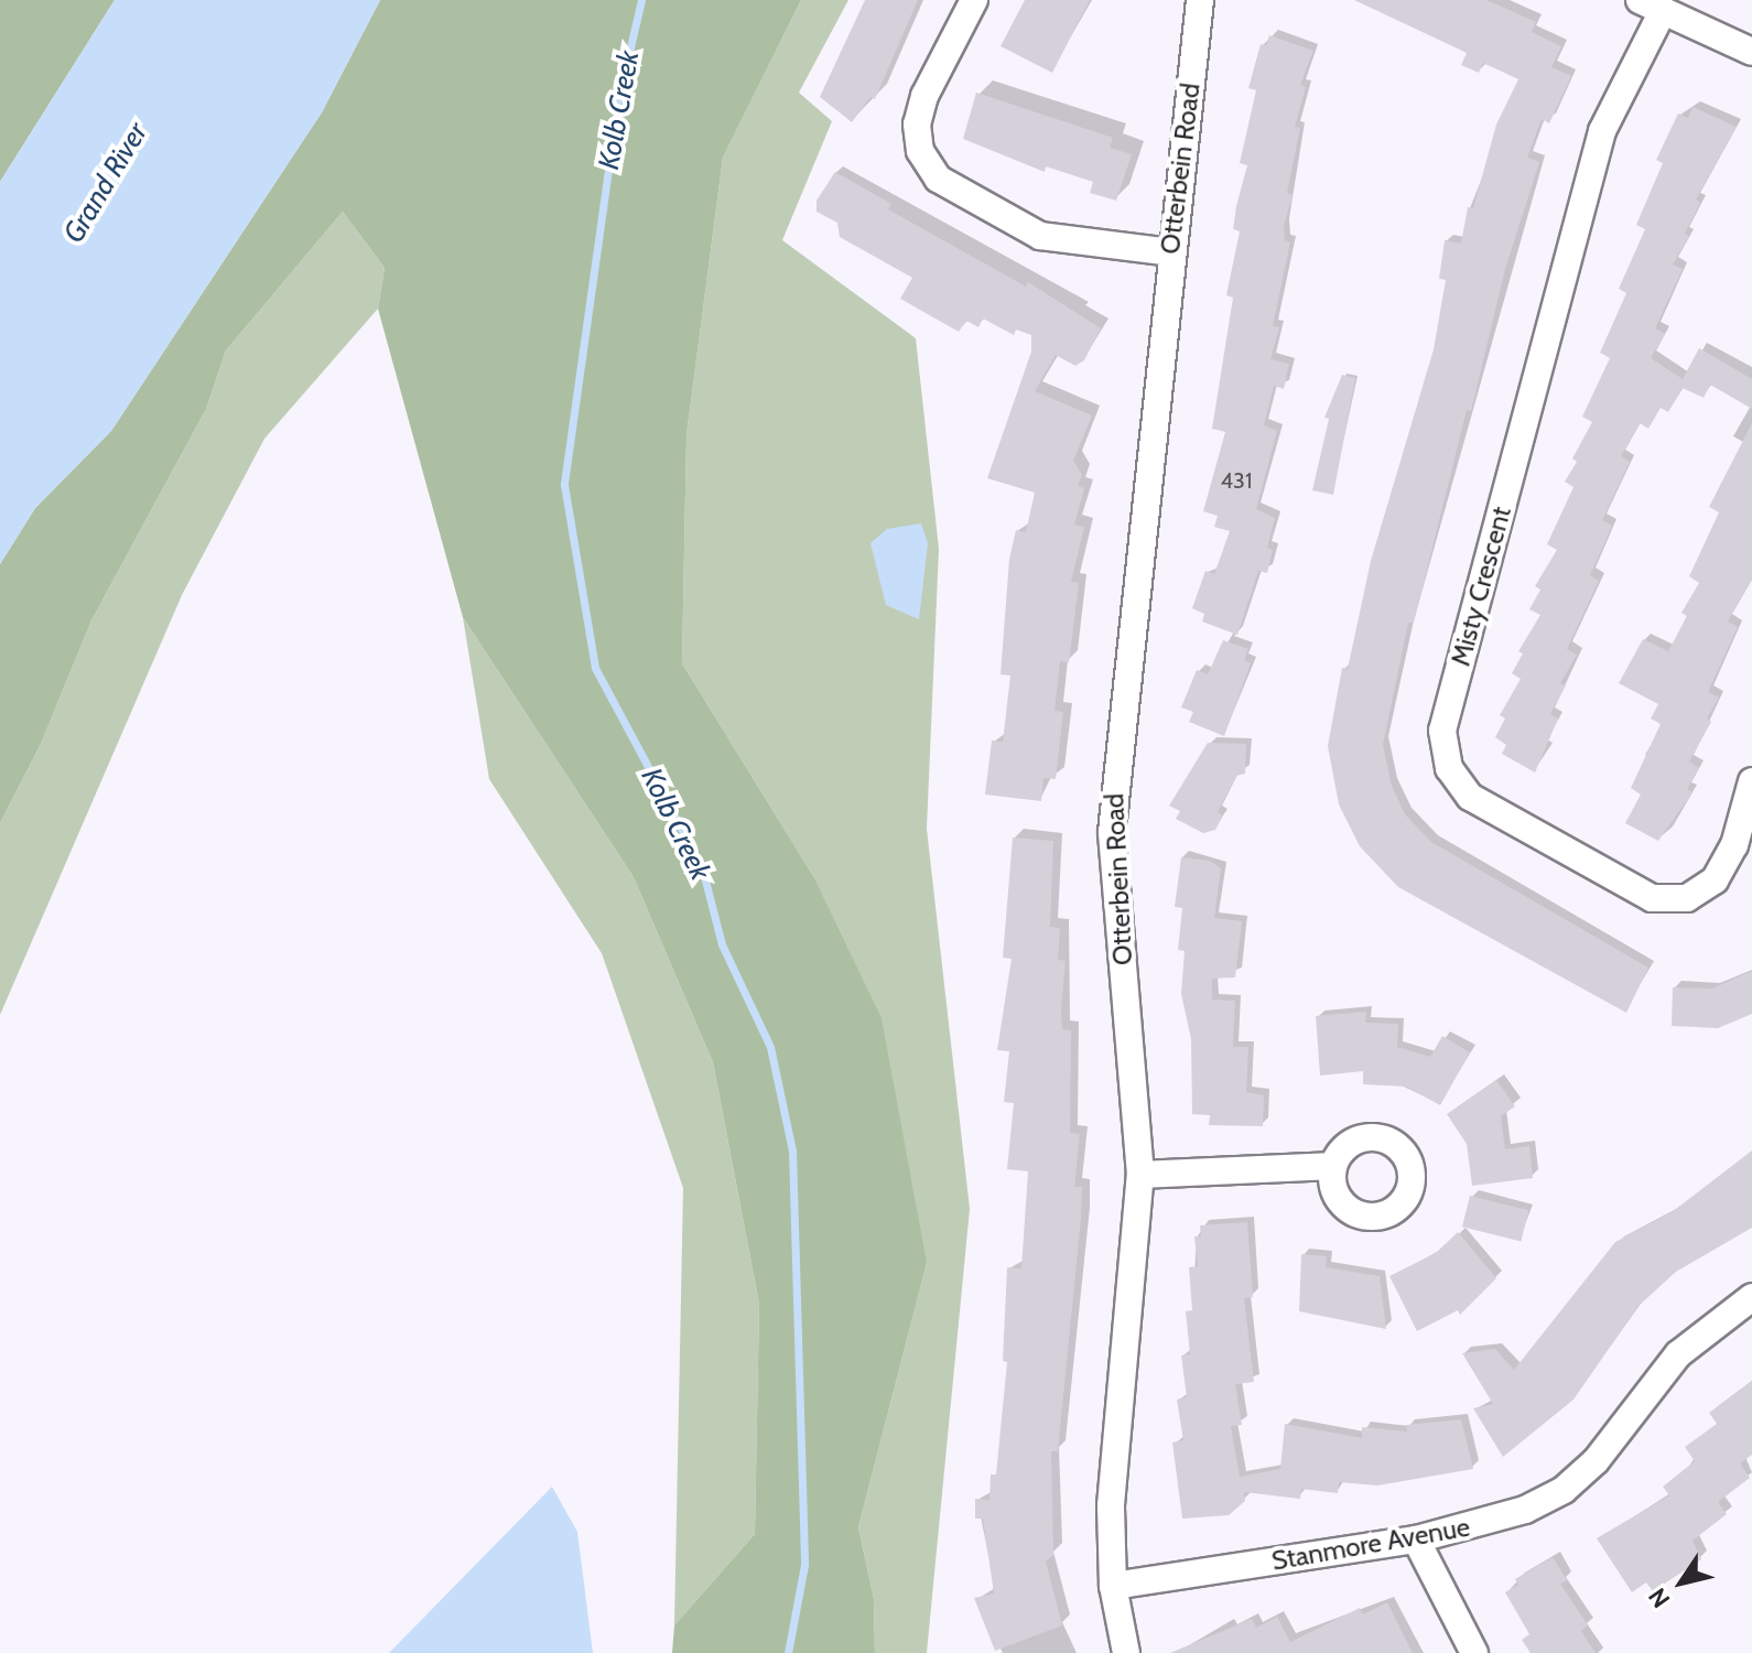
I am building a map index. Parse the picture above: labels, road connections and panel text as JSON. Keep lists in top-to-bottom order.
{
  "streets": {
    "street": ["Otterbein Road", "Misty Crescent", "Stanmore Avenue"]
  },
  "crossings": [
    ["Otterbein Road", "Stanmore Avenue"]
  ],
  "water": ["Kolb Creek", "Grand River"],
  "house_numbers": ["431"],
  "north": "bottom left"
}
